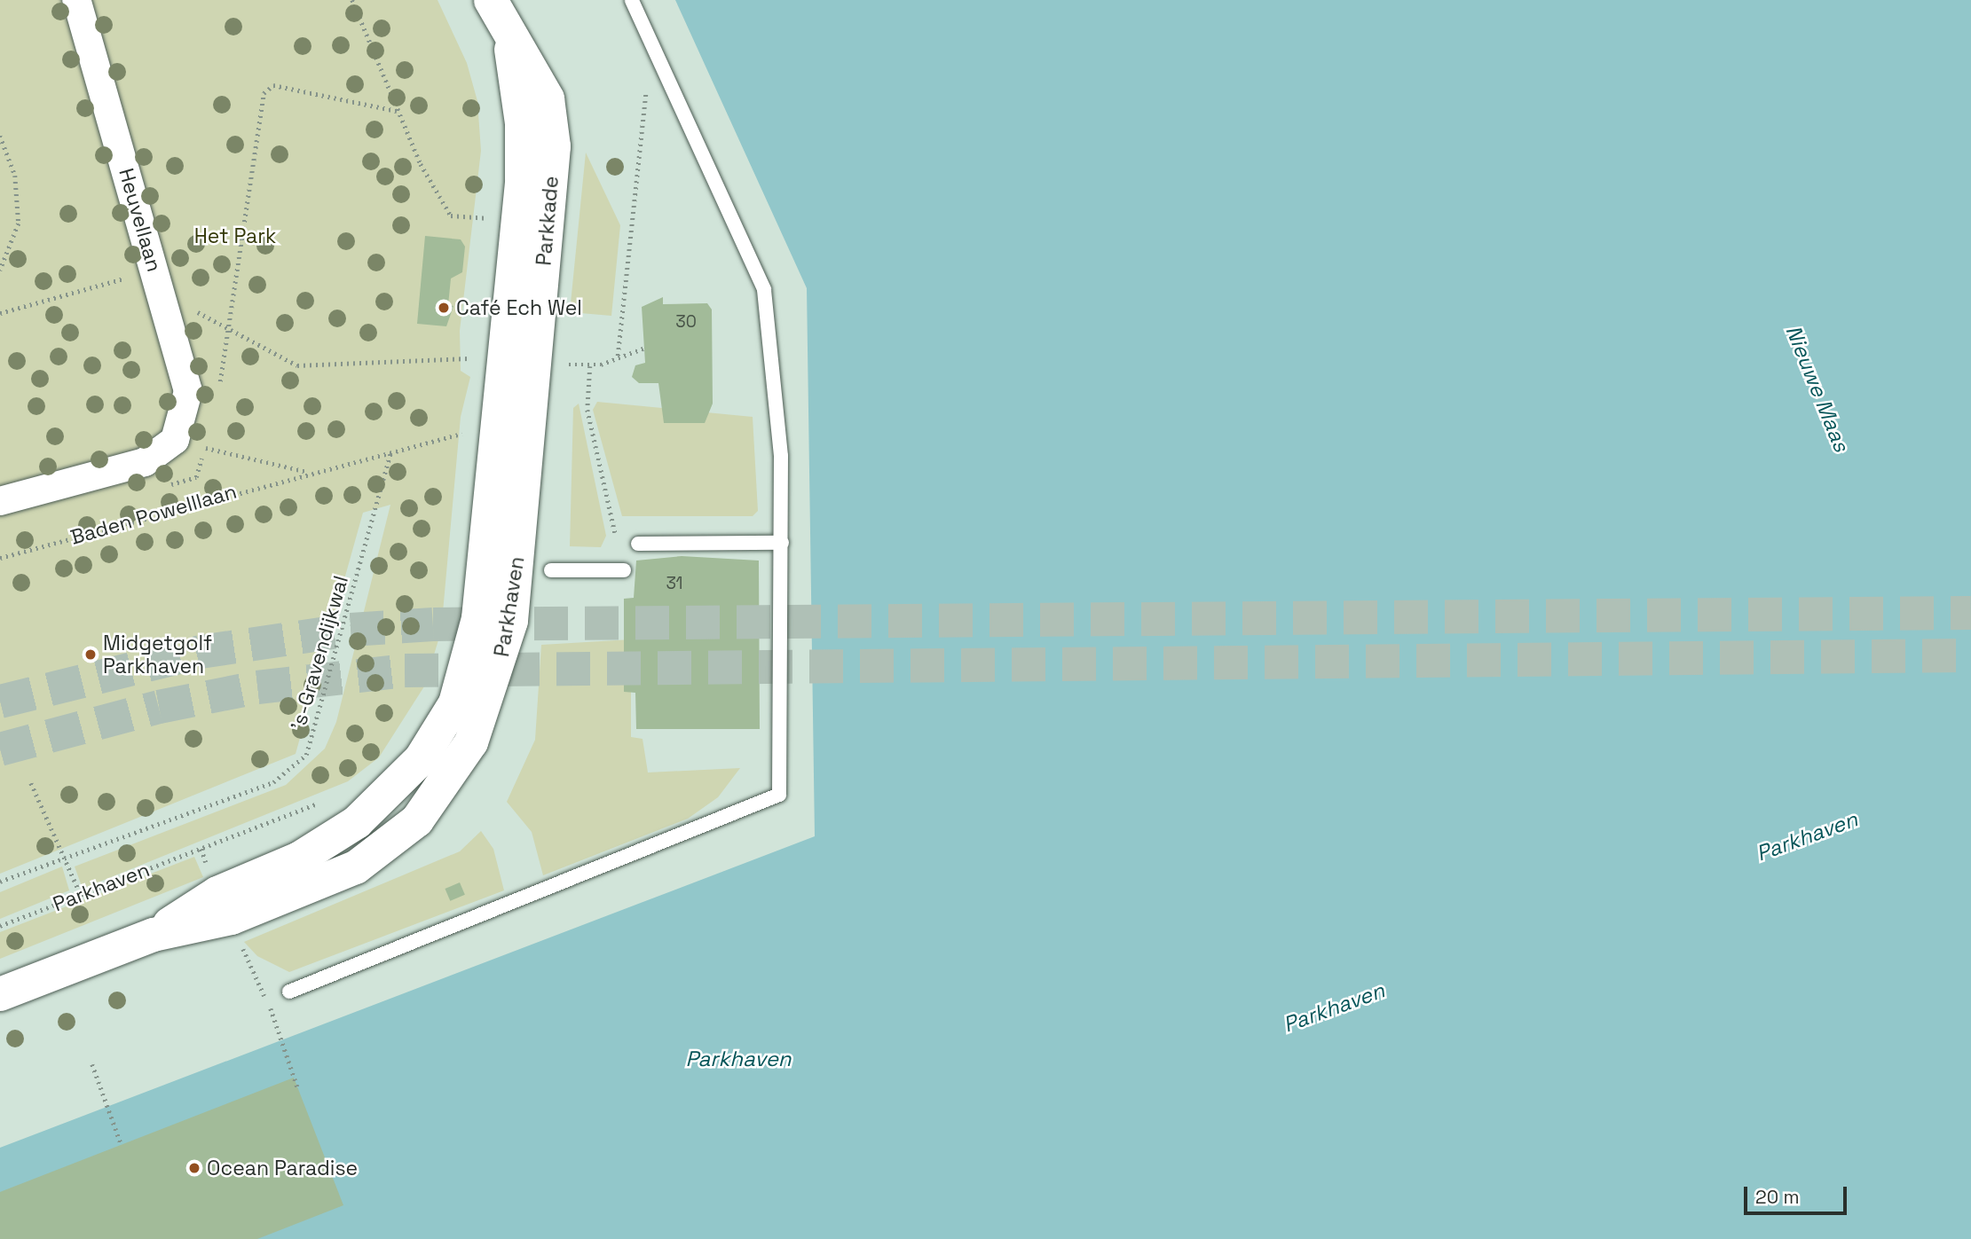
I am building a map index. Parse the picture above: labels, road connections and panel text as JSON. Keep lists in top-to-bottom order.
{
  "streets": {
    "street": ["Heuvellaan", "Parkkade", "Parkhaven"],
    "path": ["Baden Powelllaan", "'s-Gravendijkwal"]
  },
  "crossings": [
    ["Heuvellaan", "Baden Powelllaan"],
    ["Parkkade", "Parkhaven"],
    ["Baden Powelllaan", "'s-Gravendijkwal"]
  ],
  "water": ["Nieuwe Maas", "Parkhaven"],
  "parks": ["Het Park"],
  "places": ["Café Ech Wel", "Midgetgolf Parkhaven", "Ocean Paradise"],
  "house_numbers": ["30", "31"],
  "scale_bar": "20 m"
}
